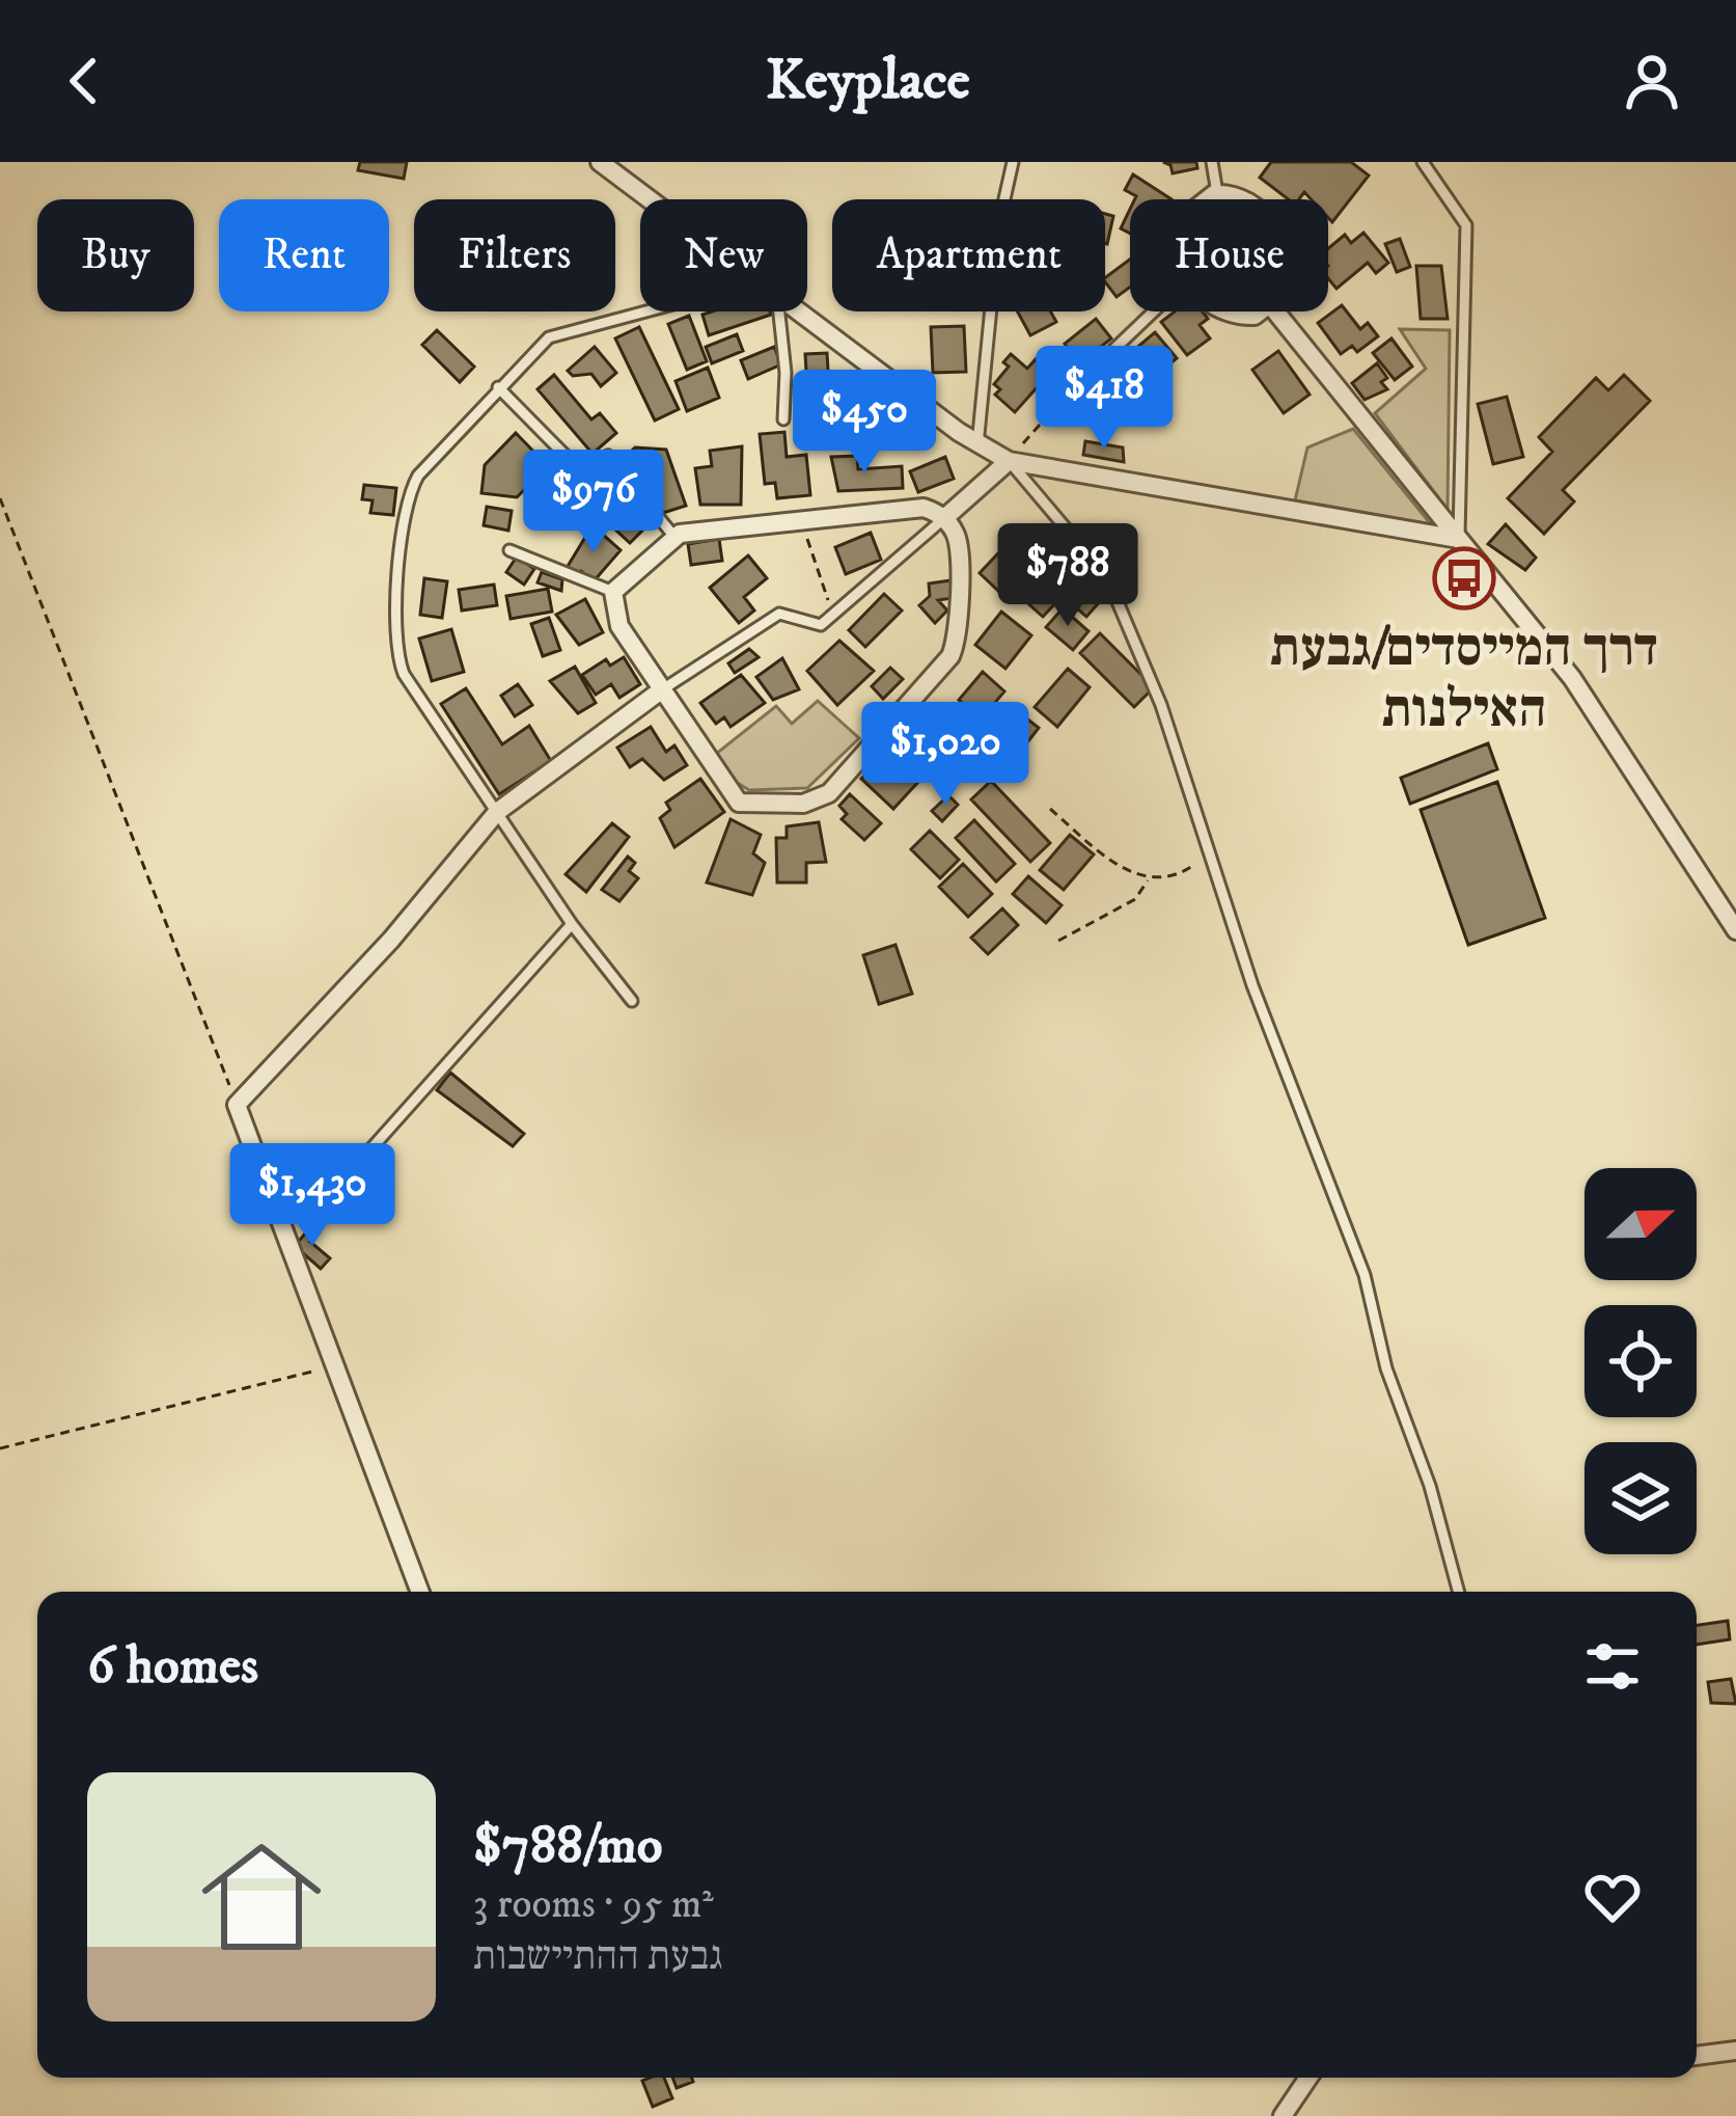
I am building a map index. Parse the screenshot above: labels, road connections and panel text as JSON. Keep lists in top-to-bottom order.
{
  "places": {
    "bus stop": ["דרך המייסדים/גבעת האילנות"]
  },
  "north": "right",
  "page": {
    "header": "Keyplace",
    "chip": [
      "Buy",
      "Rent",
      "Filters",
      "New",
      "Apartment",
      "House"
    ],
    "price": [
      "$418",
      "$450",
      "$976",
      "$788",
      "$1,020",
      "$1,430"
    ],
    "heading": "6 homes",
    "list": [
      {
        "name": "$788/mo",
        "note": "3 rooms · 95 m² · גבעת ההתיישבות"
      }
    ]
  }
}
